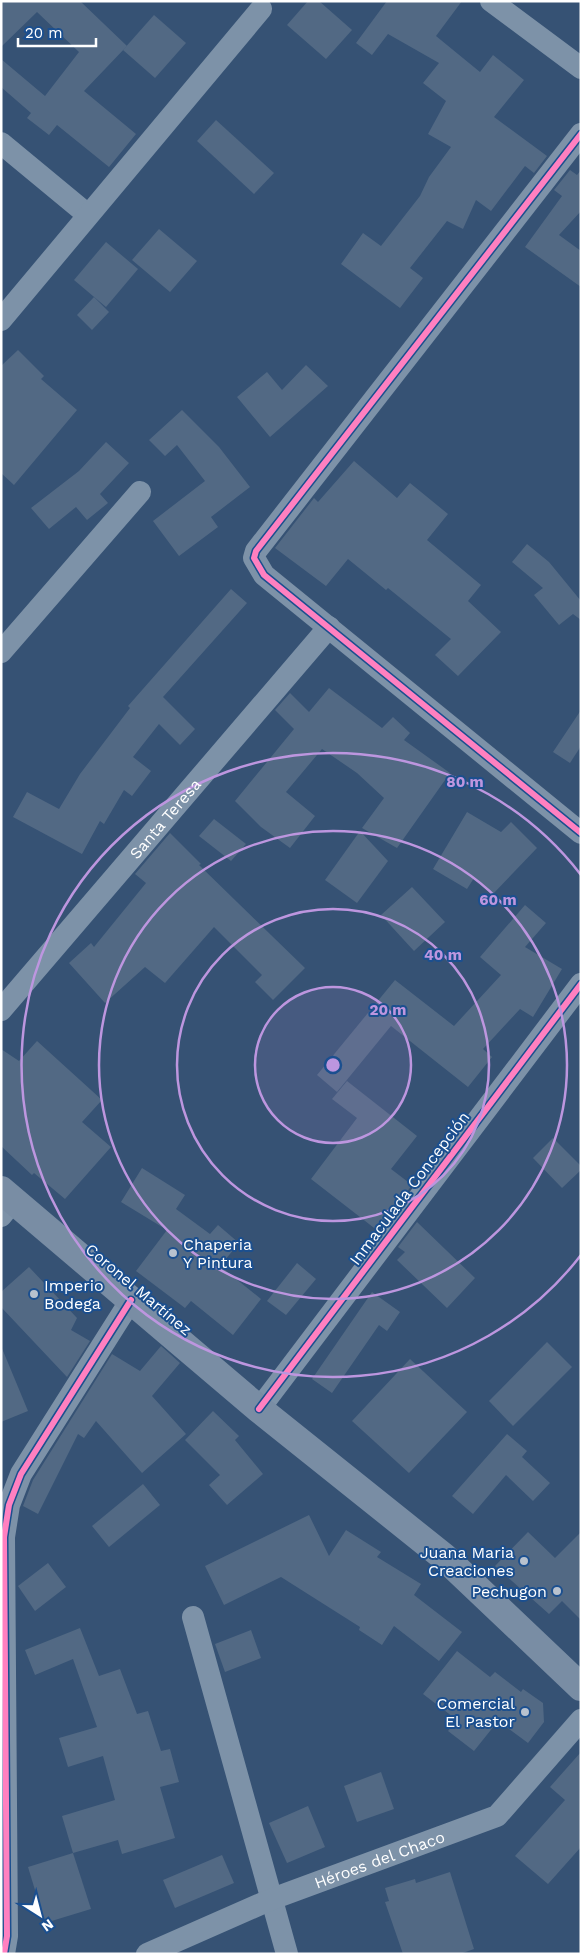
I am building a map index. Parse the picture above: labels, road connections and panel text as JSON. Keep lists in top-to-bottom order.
{
  "streets": {
    "main road": ["Coronel Martínez"],
    "street": ["Santa Teresa", "Inmaculada Concepción", "Héroes del Chaco"]
  },
  "crossings": [
    ["Inmaculada Concepción", "Coronel Martínez"]
  ],
  "places": [
    "Chaperia Y Pintura",
    "Imperio Bodega",
    "Juana Maria Creaciones",
    "Pechugon",
    "Comercial El Pastor"
  ],
  "scale_bar": "20 m",
  "north": "bottom right",
  "rings": [
    "80 m",
    "60 m",
    "40 m",
    "20 m"
  ]
}
